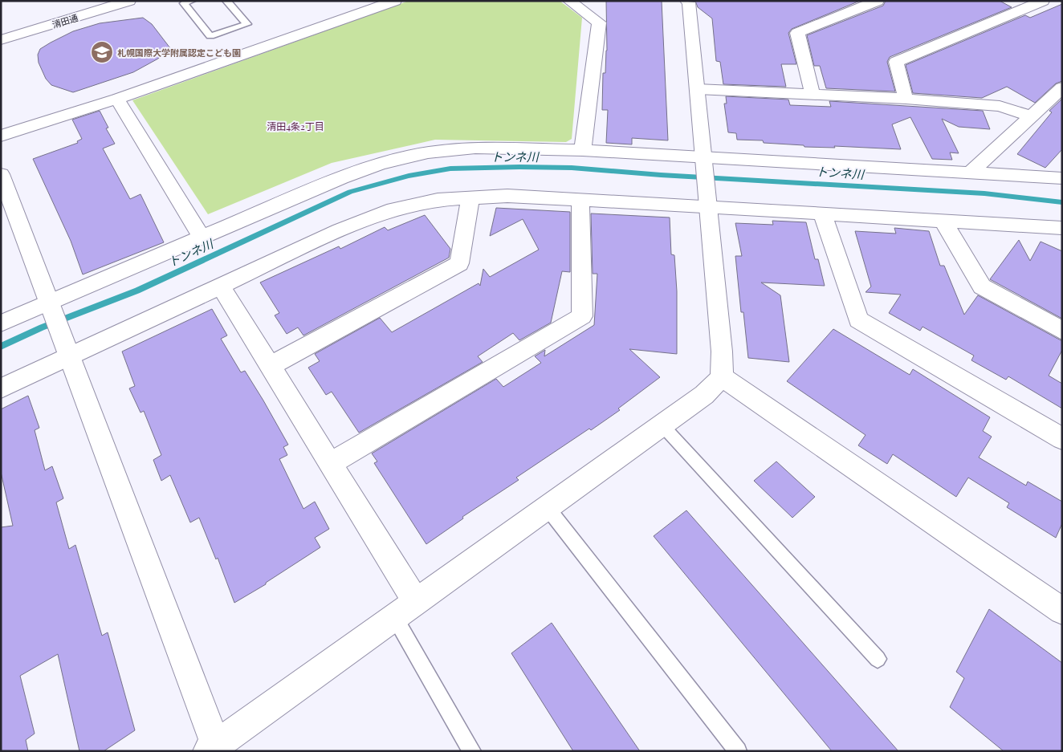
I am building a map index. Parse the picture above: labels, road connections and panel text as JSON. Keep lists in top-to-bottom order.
{
  "streets": {
    "street": ["清田通"]
  },
  "districts": ["清田4条2丁目"],
  "water": ["トンネ川"],
  "places": {
    "school or university": ["札幌国際大学附属認定こども園"]
  }
}
